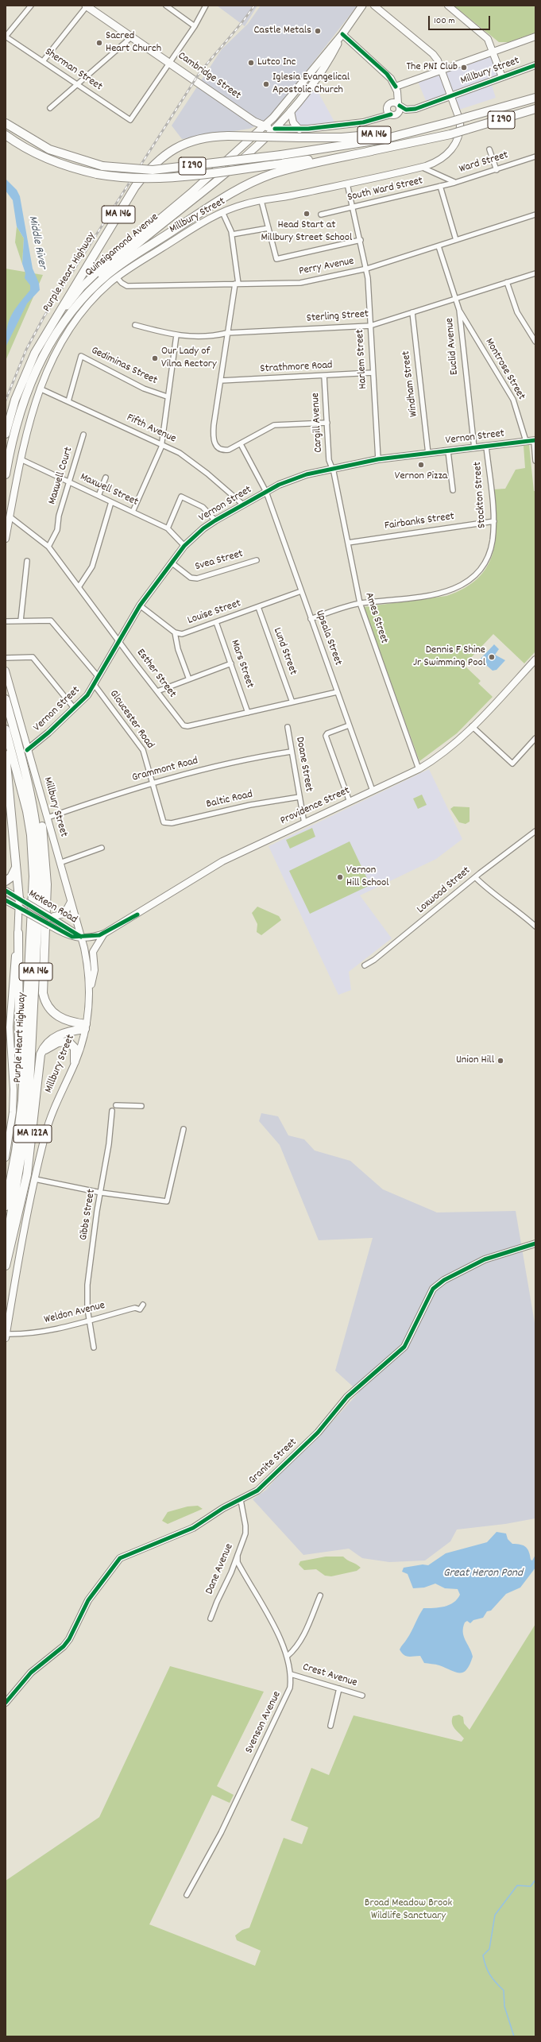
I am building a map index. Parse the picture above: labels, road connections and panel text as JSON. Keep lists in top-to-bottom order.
{
  "streets": {
    "highway": [
      "I 290",
      "MA 146",
      "Purple Heart Highway",
      "MA 122A"
    ],
    "main road": [
      "Millbury Street",
      "Cambridge Street",
      "Quinsigamond Avenue",
      "Vernon Street",
      "Providence Street",
      "McKeon Road",
      "Granite Street"
    ],
    "street": [
      "Sherman Street",
      "Ward Street",
      "South Ward Street",
      "Perry Avenue",
      "Sterling Street",
      "Euclid Avenue",
      "Harlem Street",
      "Gediminas Street",
      "Strathmore Road",
      "Montrose Street",
      "Windham Street",
      "Cargill Avenue",
      "Fifth Avenue",
      "Maxwell Court",
      "Maxwell Street",
      "Stockton Street",
      "Fairbanks Street",
      "Svea Street",
      "Louise Street",
      "Ames Street",
      "Upsala Street",
      "Lund Street",
      "Mars Street",
      "Esther Street",
      "Gloucester Road",
      "Doane Street",
      "Grammont Road",
      "Baltic Road",
      "Loxwood Street",
      "Gibbs Street",
      "Weldon Avenue",
      "Dane Avenue",
      "Crest Avenue",
      "Svenson Avenue"
    ]
  },
  "crossings": [
    ["Sherman Street", "Cambridge Street"],
    ["Millbury Street", "Ward Street"],
    ["Millbury Street", "Perry Avenue"],
    ["Millbury Street", "Harlem Street"],
    ["Millbury Street", "Fifth Avenue"],
    ["Millbury Street", "Vernon Street"],
    ["Millbury Street", "Maxwell Street"],
    ["Millbury Street", "Esther Street"],
    ["Millbury Street", "Grammont Road"],
    ["Millbury Street", "Providence Street"],
    ["Millbury Street", "McKeon Road"],
    ["Millbury Street", "MA 122A"],
    ["Millbury Street", "Weldon Avenue"],
    ["Cambridge Street", "Quinsigamond Avenue"],
    ["I 290", "Purple Heart Highway"],
    ["Ward Street", "South Ward Street"],
    ["South Ward Street", "Harlem Street"],
    ["Quinsigamond Avenue", "Purple Heart Highway"],
    ["Perry Avenue", "Euclid Avenue"],
    ["Perry Avenue", "Harlem Street"],
    ["Purple Heart Highway", "MA 122A"],
    ["Sterling Street", "Euclid Avenue"],
    ["Sterling Street", "Harlem Street"],
    ["Sterling Street", "Windham Street"],
    ["Euclid Avenue", "Montrose Street"],
    ["Euclid Avenue", "Vernon Street"],
    ["Harlem Street", "Strathmore Road"],
    ["Harlem Street", "Vernon Street"],
    ["Gediminas Street", "Fifth Avenue"],
    ["Strathmore Road", "Cargill Avenue"],
    ["Montrose Street", "Vernon Street"],
    ["Windham Street", "Vernon Street"],
    ["Cargill Avenue", "Vernon Street"],
    ["Cargill Avenue", "Ames Street"],
    ["Fifth Avenue", "Vernon Street"],
    ["Vernon Street", "Maxwell Street"],
    ["Vernon Street", "Stockton Street"],
    ["Vernon Street", "Svea Street"],
    ["Vernon Street", "Louise Street"],
    ["Vernon Street", "Ames Street"],
    ["Vernon Street", "Upsala Street"],
    ["Vernon Street", "Esther Street"],
    ["Vernon Street", "Gloucester Road"],
    ["Maxwell Court", "Maxwell Street"],
    ["Maxwell Court", "Esther Street"],
    ["Stockton Street", "Fairbanks Street"],
    ["Stockton Street", "Ames Street"],
    ["Stockton Street", "Upsala Street"],
    ["Fairbanks Street", "Ames Street"],
    ["Louise Street", "Upsala Street"],
    ["Louise Street", "Lund Street"],
    ["Louise Street", "Mars Street"],
    ["Ames Street", "Providence Street"],
    ["Upsala Street", "Esther Street"],
    ["Upsala Street", "Providence Street"],
    ["Lund Street", "Esther Street"],
    ["Mars Street", "Esther Street"],
    ["Gloucester Road", "Grammont Road"],
    ["Gloucester Road", "Baltic Road"],
    ["Doane Street", "Grammont Road"],
    ["Doane Street", "Baltic Road"],
    ["Doane Street", "Providence Street"],
    ["Providence Street", "McKeon Road"],
    ["McKeon Road", "MA 122A"],
    ["Gibbs Street", "Weldon Avenue"],
    ["Granite Street", "Dane Avenue"],
    ["Dane Avenue", "Svenson Avenue"],
    ["Crest Avenue", "Svenson Avenue"]
  ],
  "water": ["Middle River", "Great Heron Pond"],
  "parks": ["Broad Meadow Brook Wildlife Sanctuary"],
  "places": [
    "Castle Metals",
    "Sacred Heart Church",
    "Lutco Inc",
    "The PNI Club",
    "Iglesia Evangelical Apostolic Church",
    "Head Start at Millbury Street School",
    "Our Lady of Vilna Rectory",
    "Vernon Pizza",
    "Dennis F Shine Jr Swimming Pool",
    "Vernon Hill School",
    "Union Hill"
  ],
  "scale_bar": "100 m"
}
